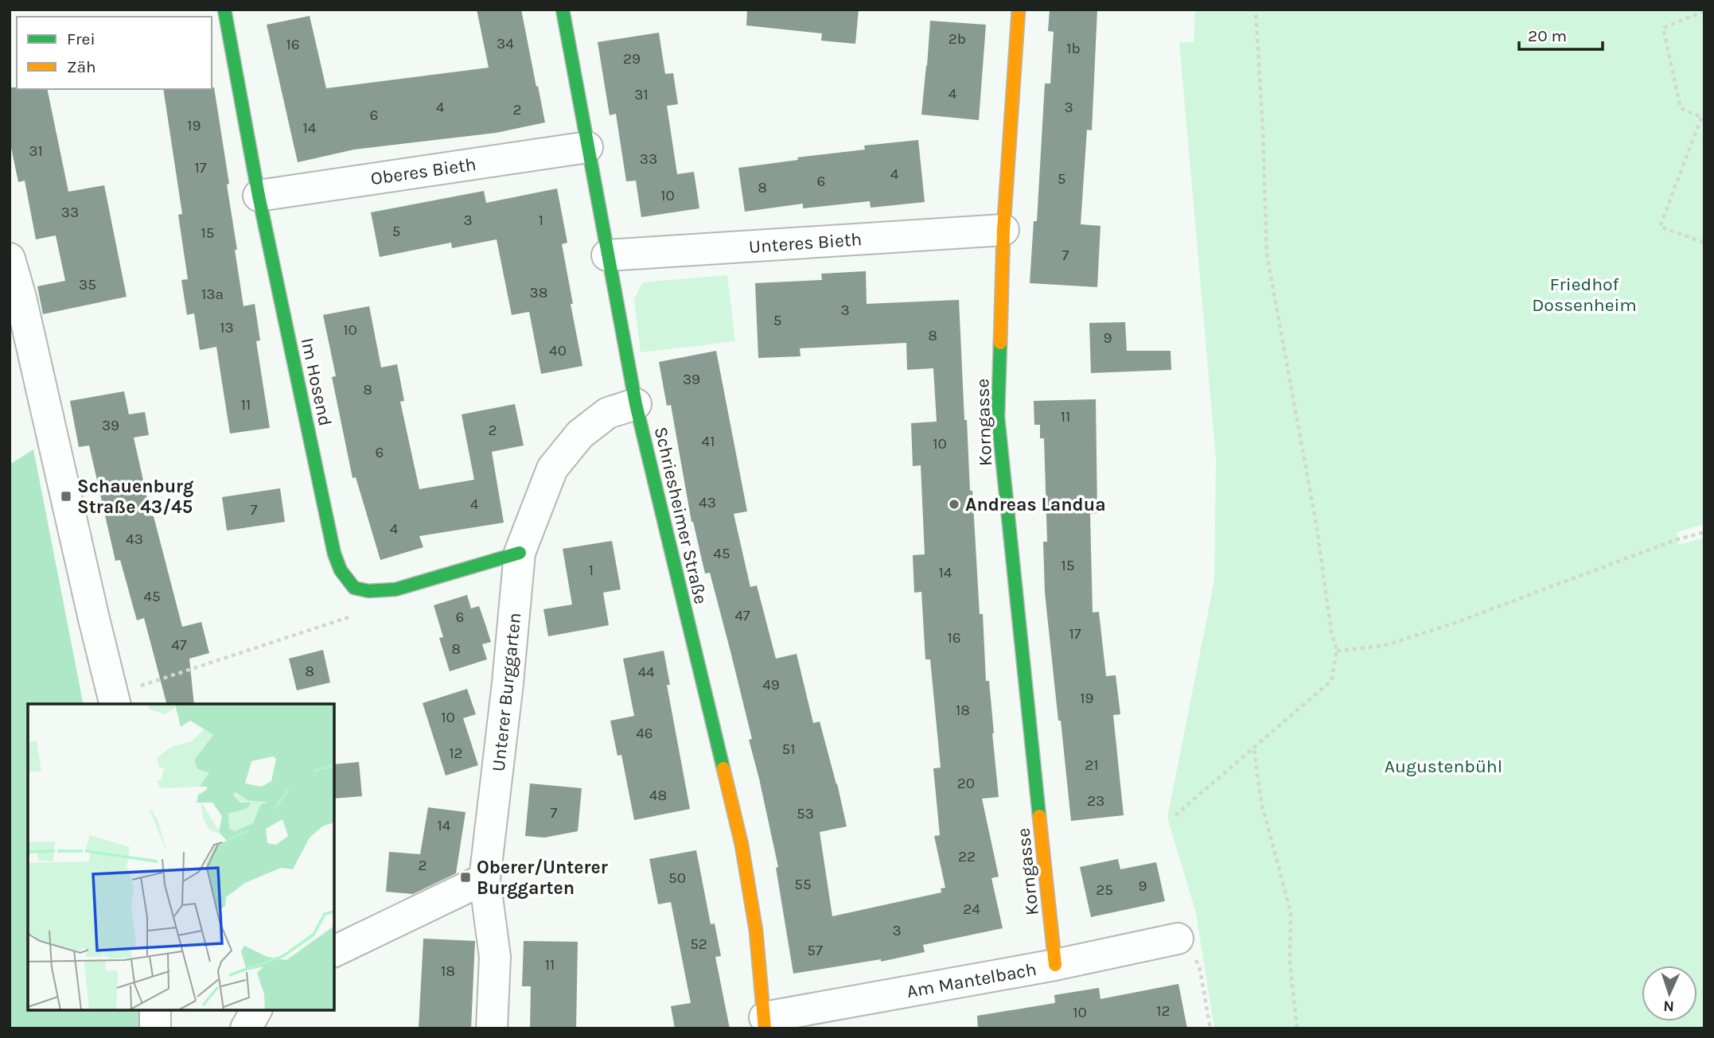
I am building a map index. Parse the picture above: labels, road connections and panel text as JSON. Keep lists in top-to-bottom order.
{
  "streets": {
    "street": [
      "Oberes Bieth",
      "Unteres Bieth",
      "Im Hosend",
      "Korngasse",
      "Schriesheimer Straße",
      "Unterer Burggarten",
      "Am Mantelbach"
    ]
  },
  "crossings": [
    ["Oberes Bieth", "Im Hosend"],
    ["Oberes Bieth", "Schriesheimer Straße"],
    ["Unteres Bieth", "Korngasse"],
    ["Unteres Bieth", "Schriesheimer Straße"],
    ["Im Hosend", "Unterer Burggarten"],
    ["Korngasse", "Am Mantelbach"],
    ["Schriesheimer Straße", "Unterer Burggarten"],
    ["Schriesheimer Straße", "Am Mantelbach"]
  ],
  "parks": ["Friedhof Dossenheim", "Augustenbühl"],
  "places": {
    "transit": ["Schauenburg Straße 43/45", "Oberer/Unterer Burggarten"],
    "other": ["Andreas Landua"]
  },
  "house_numbers": [
    "2b",
    "34",
    "16",
    "1b",
    "29",
    "4",
    "31",
    "4",
    "3",
    "2",
    "6",
    "19",
    "14",
    "31",
    "33",
    "17",
    "4",
    "5",
    "6",
    "8",
    "10",
    "33",
    "3",
    "1",
    "5",
    "15",
    "7",
    "35",
    "38",
    "13a",
    "3",
    "5",
    "13",
    "10",
    "8",
    "9",
    "40",
    "39",
    "8",
    "11",
    "11",
    "39",
    "2",
    "41",
    "10",
    "6",
    "43",
    "4",
    "7",
    "4",
    "43",
    "45",
    "15",
    "1",
    "14",
    "45",
    "47",
    "6",
    "17",
    "16",
    "47",
    "8",
    "8",
    "44",
    "49",
    "19",
    "18",
    "10",
    "46",
    "51",
    "12",
    "21",
    "20",
    "48",
    "23",
    "7",
    "53",
    "14",
    "22",
    "2",
    "50",
    "55",
    "9",
    "25",
    "24",
    "3",
    "52",
    "57",
    "11",
    "18",
    "12",
    "10"
  ],
  "legend": ["Frei", "Zäh"],
  "scale_bar": "20 m",
  "north": "bottom"
}
